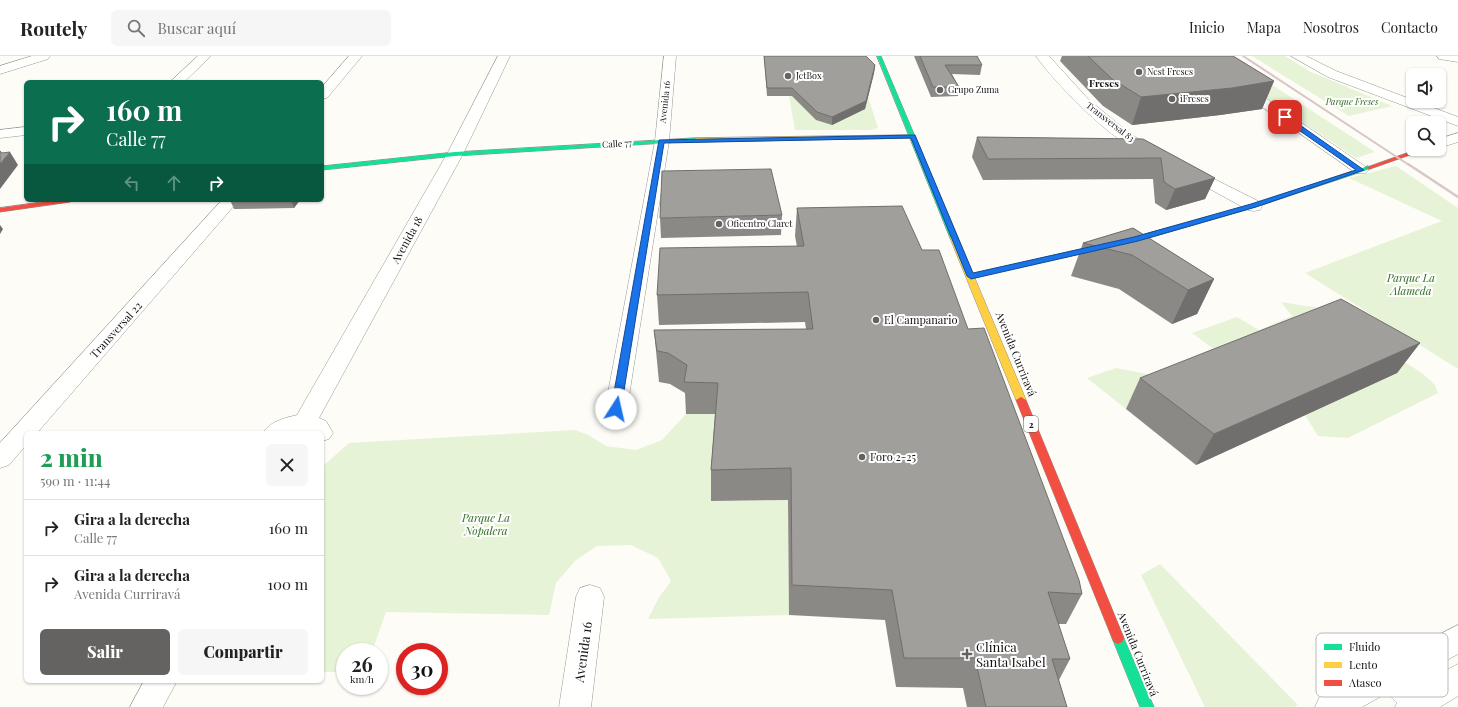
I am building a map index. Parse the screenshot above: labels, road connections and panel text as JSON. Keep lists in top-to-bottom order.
{
  "streets": {
    "main road": ["Calle 77", "Avenida Curriravá", "2"],
    "street": [
      "Avenida 16",
      "Transversal 83",
      "Avenida 18",
      "Transversal 22"
    ]
  },
  "crossings": [
    ["Avenida 16", "Calle 77"],
    ["Calle 77", "Avenida 18"],
    ["Calle 77", "Avenida Curriravá"]
  ],
  "districts": ["Freses"],
  "parks": ["Parque Freses", "Parque La Alameda", "Parque La Nopalera"],
  "places": {
    "other": [
      "Nest Freses",
      "JetBox",
      "Grupo Zuma",
      "iFreses",
      "Oficentro Claret",
      "El Campanario",
      "Foro 2-25"
    ],
    "health": ["Clínica Santa Isabel"]
  },
  "legend": ["Fluido", "Lento", "Atasco"],
  "page": {
    "header": "Routely",
    "search": "Buscar aquí",
    "nav": [
      "Inicio",
      "Mapa",
      "Nosotros",
      "Contacto"
    ],
    "turn": ["160 m", "Calle 77"],
    "heading": ["2 min", "590 m · 11:44"],
    "list": [
      {
        "name": "Gira a la derecha",
        "note": "Calle 77",
        "value": "160 m"
      },
      {
        "name": "Gira a la derecha",
        "note": "Avenida Curriravá",
        "value": "100 m"
      }
    ],
    "buttons": ["Salir", "Compartir"],
    "speed": "26 km/h",
    "limit": "30"
  }
}
